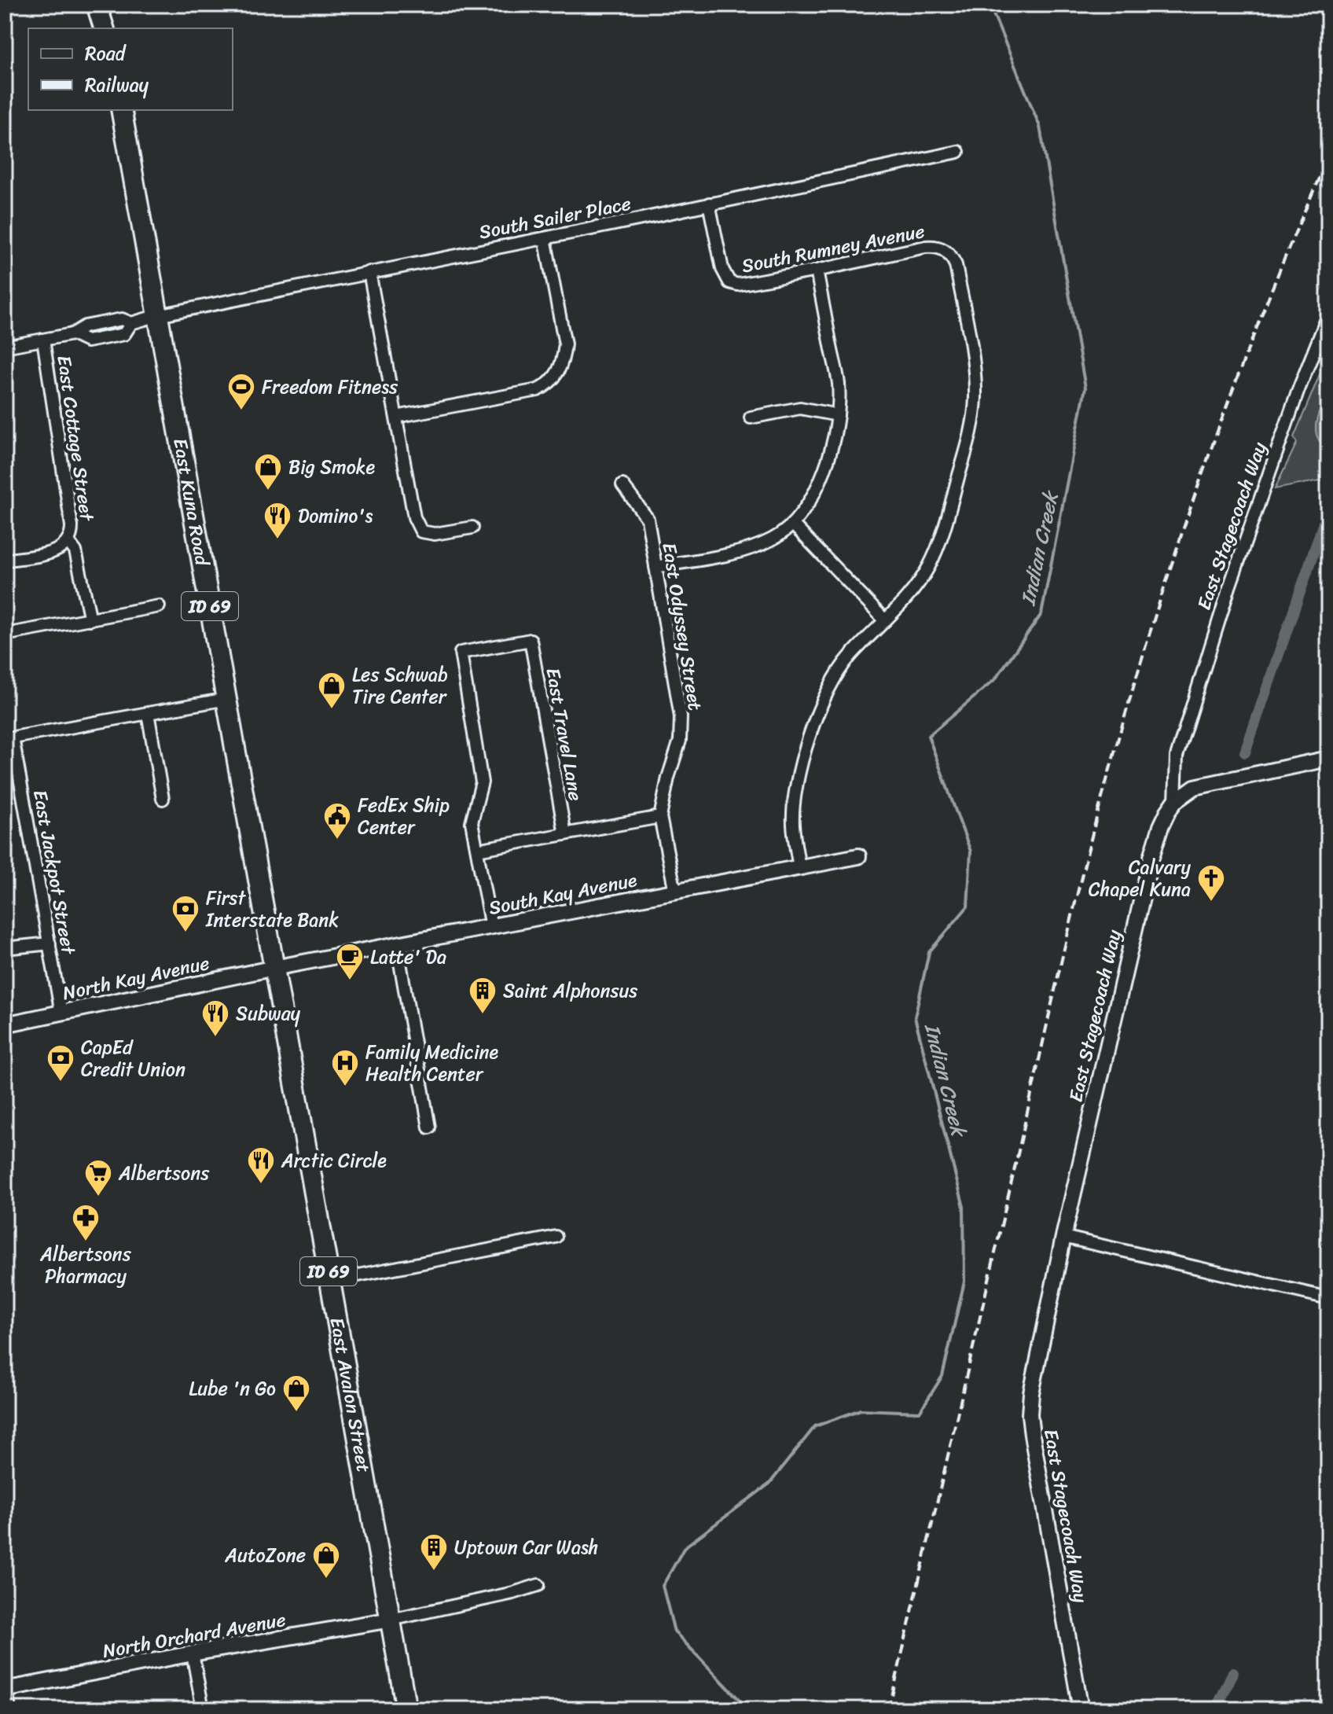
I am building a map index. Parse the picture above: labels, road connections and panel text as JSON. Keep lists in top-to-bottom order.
{
  "streets": {
    "main road": ["East Kuna Road", "ID 69", "East Avalon Street"],
    "street": [
      "South Sailer Place",
      "South Rumney Avenue",
      "East Cottage Street",
      "East Stagecoach Way",
      "East Odyssey Street",
      "East Travel Lane",
      "East Jackpot Street",
      "South Kay Avenue",
      "North Kay Avenue",
      "North Orchard Avenue"
    ]
  },
  "crossings": [
    ["South Sailer Place", "South Rumney Avenue"],
    ["South Sailer Place", "East Cottage Street"],
    ["South Sailer Place", "East Kuna Road"],
    ["East Kuna Road", "South Kay Avenue"],
    ["East Kuna Road", "North Kay Avenue"],
    ["East Kuna Road", "East Avalon Street"],
    ["East Odyssey Street", "South Kay Avenue"],
    ["East Jackpot Street", "North Kay Avenue"],
    ["South Kay Avenue", "North Kay Avenue"],
    ["South Kay Avenue", "East Avalon Street"],
    ["North Kay Avenue", "East Avalon Street"],
    ["East Avalon Street", "North Orchard Avenue"]
  ],
  "water": ["Indian Creek"],
  "places": {
    "sports": ["Freedom Fitness"],
    "shop": [
      "Big Smoke",
      "Les Schwab Tire Center",
      "Lube 'n Go",
      "AutoZone"
    ],
    "restaurant": ["Domino's", "Subway", "Arctic Circle"],
    "public building": ["FedEx Ship Center"],
    "church": ["Calvary Chapel Kuna"],
    "bank": ["First Interstate Bank", "CapEd Credit Union"],
    "cafe": ["Latte' Da"],
    "building": ["Saint Alphonsus", "Uptown Car Wash"],
    "hospital": ["Family Medicine Health Center"],
    "supermarket": ["Albertsons"],
    "pharmacy": ["Albertsons Pharmacy"]
  },
  "legend": ["Road", "Railway"]
}
